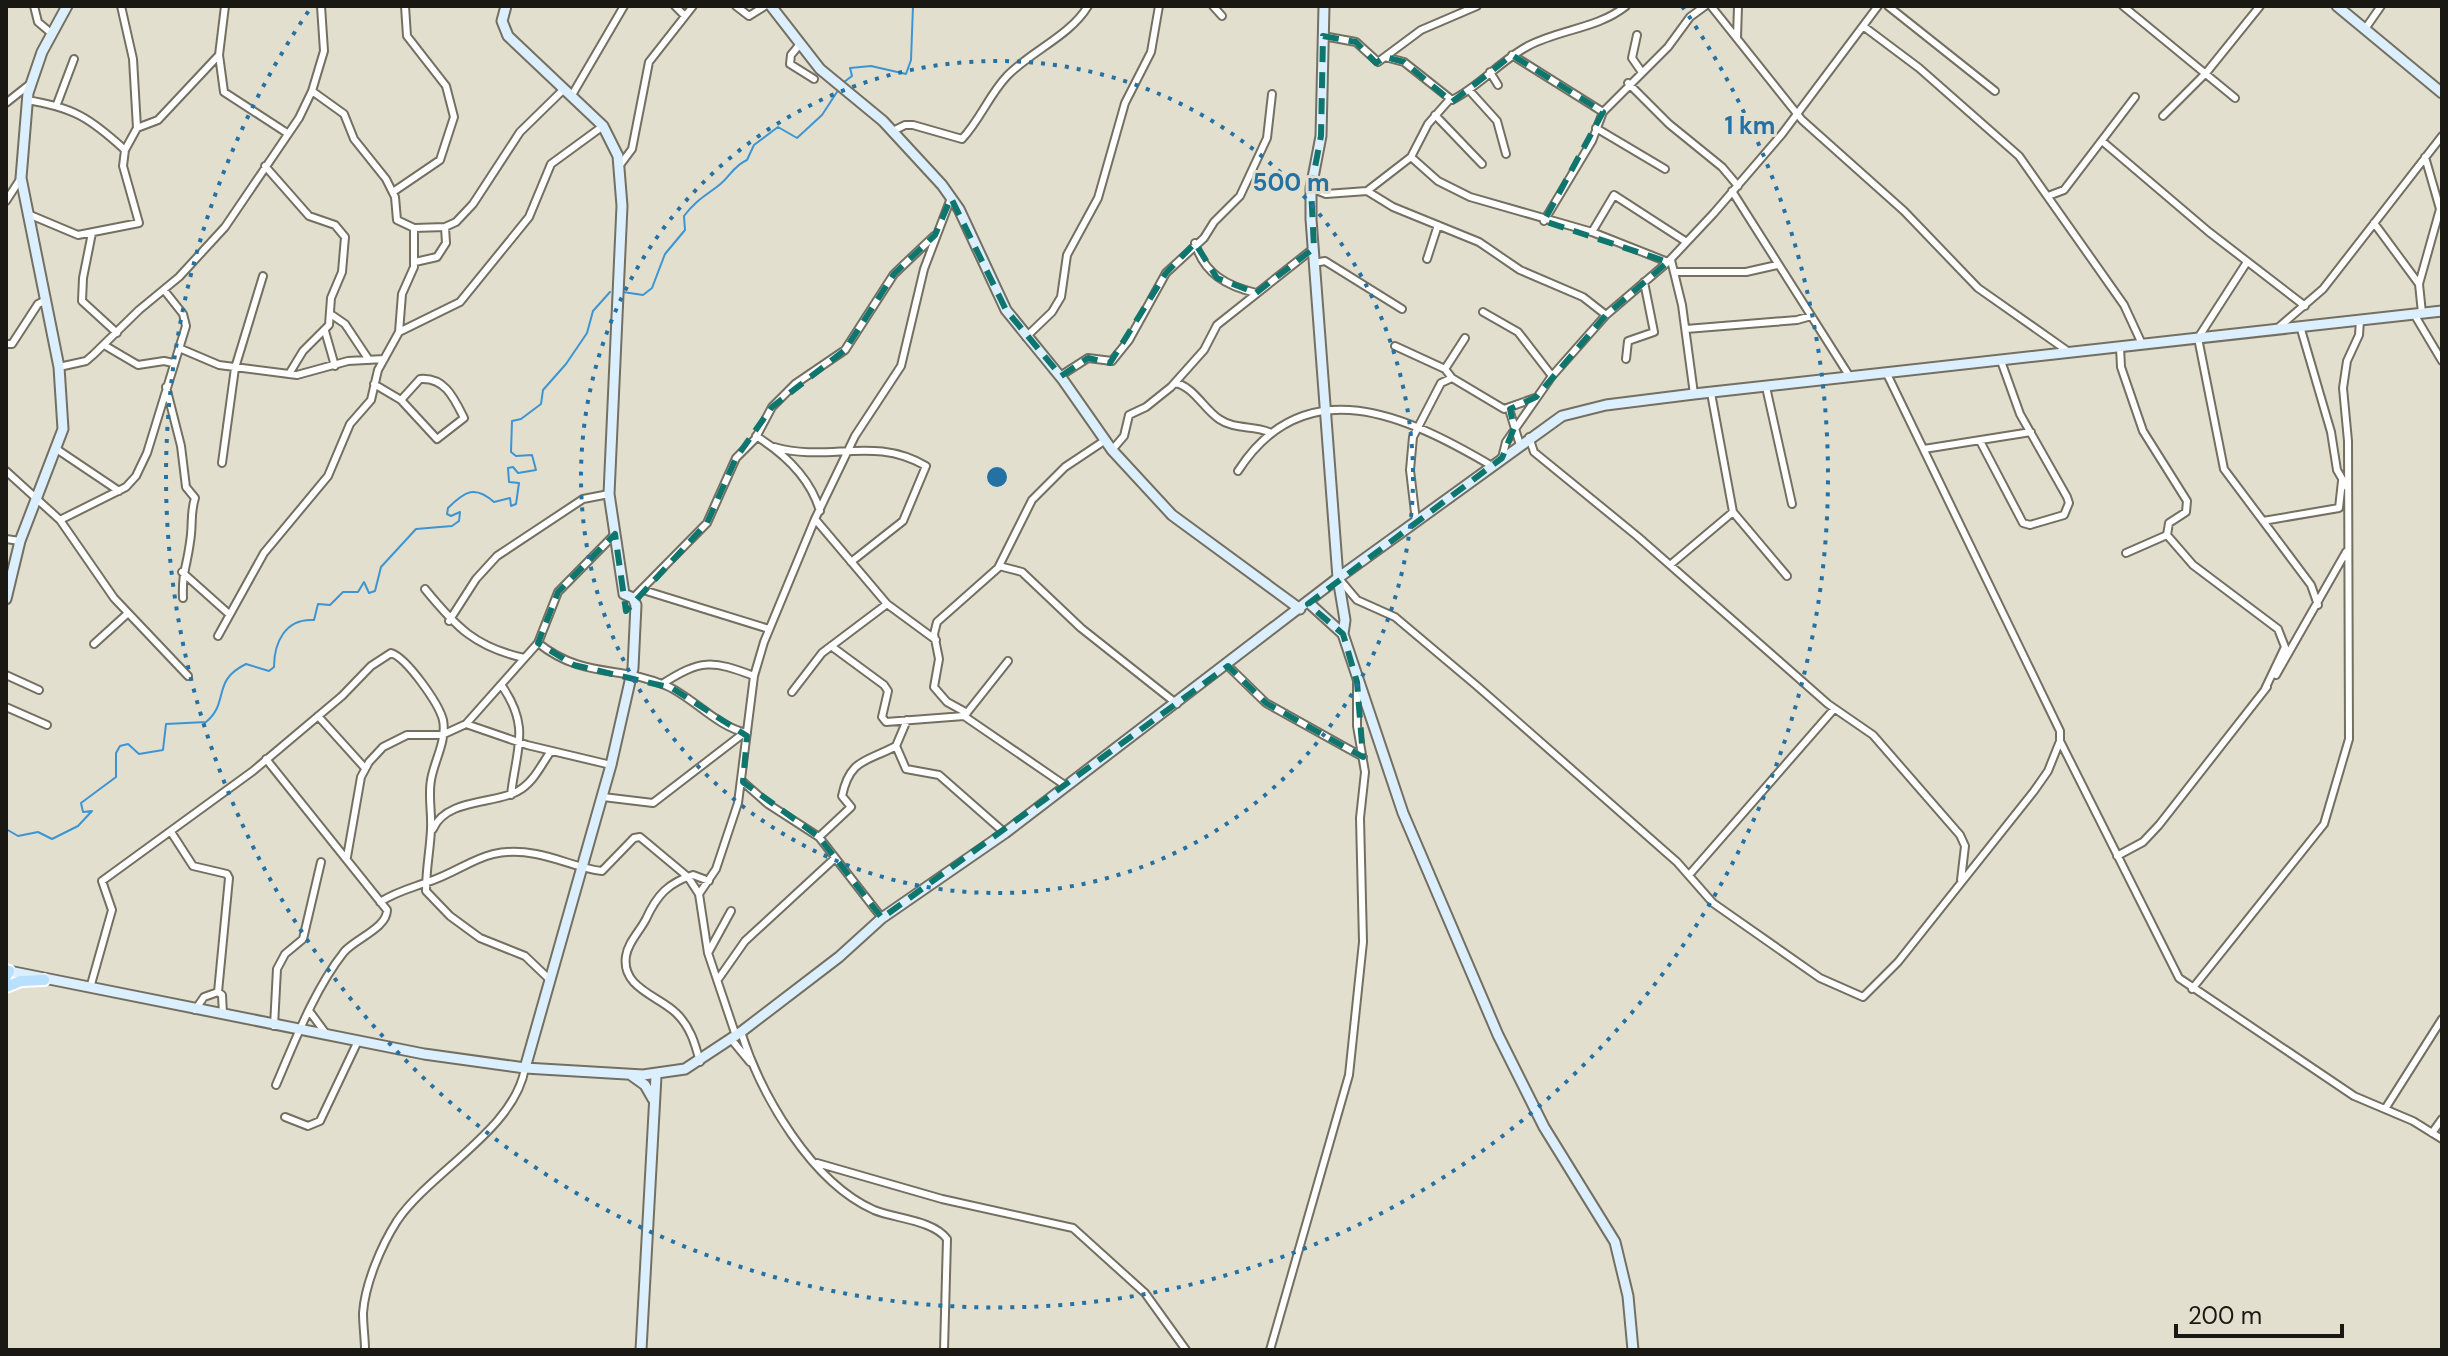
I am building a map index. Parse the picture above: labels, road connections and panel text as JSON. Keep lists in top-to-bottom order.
{
  "scale_bar": "200 m",
  "rings": ["1 km", "500 m"]
}
